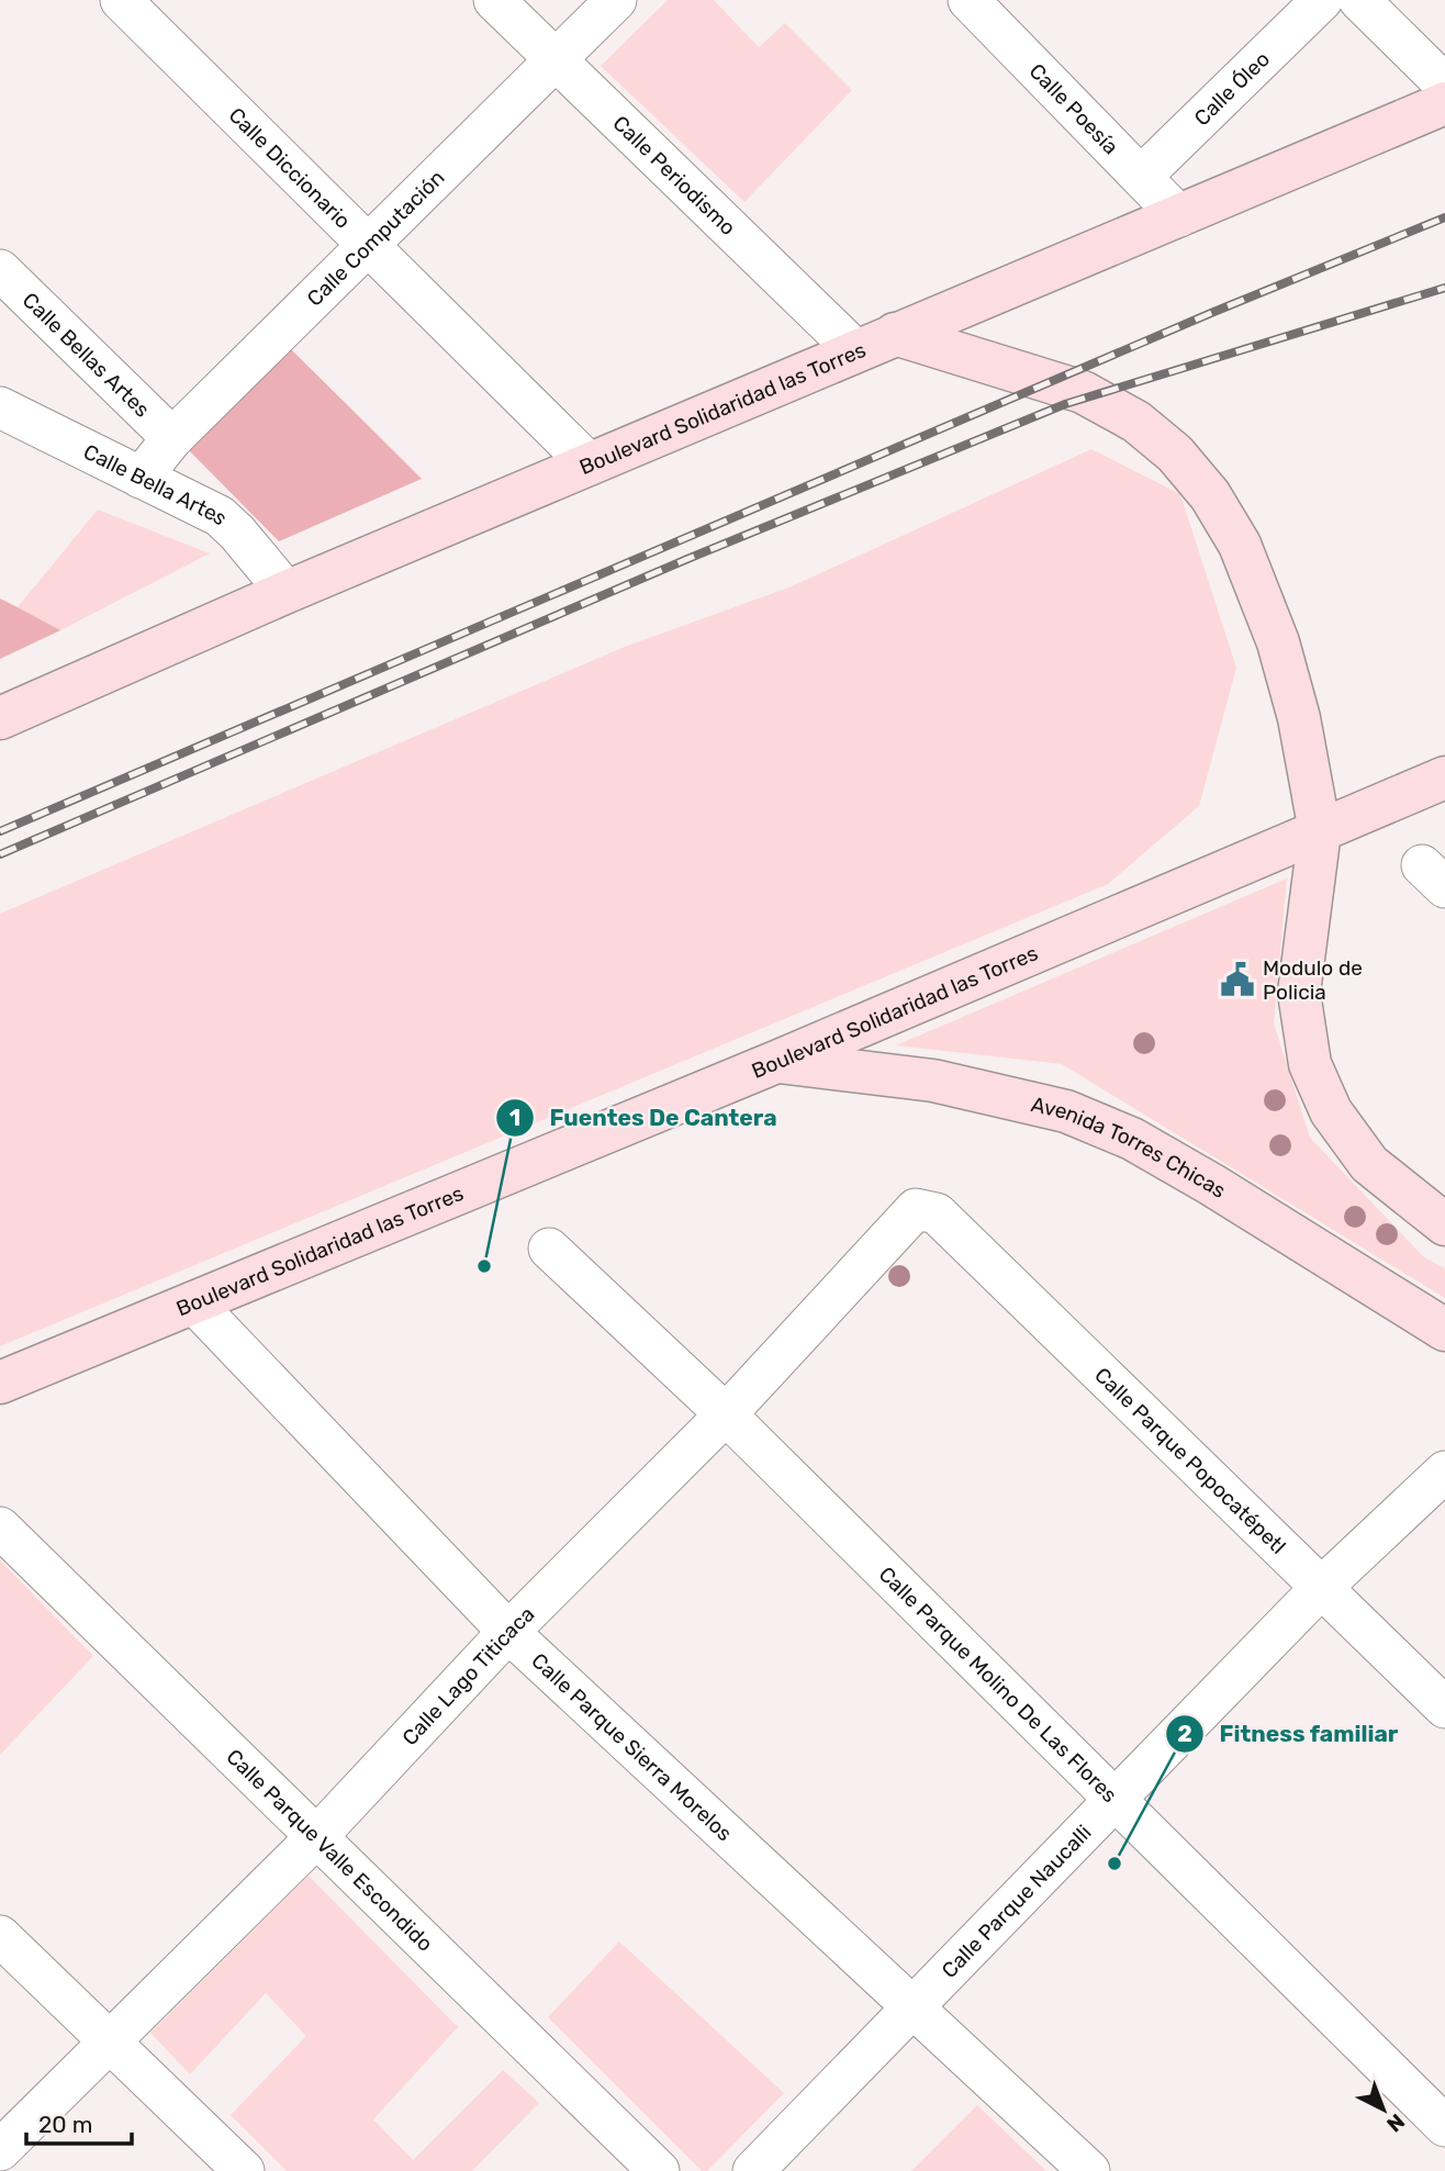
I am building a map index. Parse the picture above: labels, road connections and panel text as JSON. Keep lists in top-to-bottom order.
{
  "streets": {
    "main road": ["Boulevard Solidaridad las Torres", "Avenida Torres Chicas"],
    "street": [
      "Calle Óleo",
      "Calle Poesía",
      "Calle Diccionario",
      "Calle Periodismo",
      "Calle Computación",
      "Calle Bellas Artes",
      "Calle Bella Artes",
      "Calle Parque Popocatépetl",
      "Calle Lago Titicaca",
      "Calle Parque Molino De Las Flores",
      "Calle Parque Sierra Morelos",
      "Calle Parque Valle Escondido",
      "Calle Parque Naucalli"
    ]
  },
  "crossings": [
    ["Calle Óleo", "Calle Poesía"],
    ["Calle Poesía", "Boulevard Solidaridad las Torres"],
    ["Calle Diccionario", "Calle Computación"],
    ["Calle Diccionario", "Boulevard Solidaridad las Torres"],
    ["Calle Periodismo", "Calle Computación"],
    ["Calle Periodismo", "Boulevard Solidaridad las Torres"],
    ["Calle Computación", "Calle Bellas Artes"],
    ["Calle Computación", "Calle Bella Artes"],
    ["Boulevard Solidaridad las Torres", "Calle Bella Artes"],
    ["Boulevard Solidaridad las Torres", "Avenida Torres Chicas"],
    ["Boulevard Solidaridad las Torres", "Calle Parque Sierra Morelos"],
    ["Calle Parque Popocatépetl", "Calle Lago Titicaca"],
    ["Calle Parque Popocatépetl", "Calle Parque Naucalli"],
    ["Calle Lago Titicaca", "Calle Parque Molino De Las Flores"],
    ["Calle Lago Titicaca", "Calle Parque Sierra Morelos"],
    ["Calle Lago Titicaca", "Calle Parque Valle Escondido"],
    ["Calle Parque Molino De Las Flores", "Calle Parque Naucalli"],
    ["Calle Parque Sierra Morelos", "Calle Parque Naucalli"]
  ],
  "places": {
    "public building": ["Modulo de Policia"],
    "other": ["Fuentes De Cantera", "Fitness familiar"]
  },
  "scale_bar": "20 m",
  "north": "bottom right"
}
